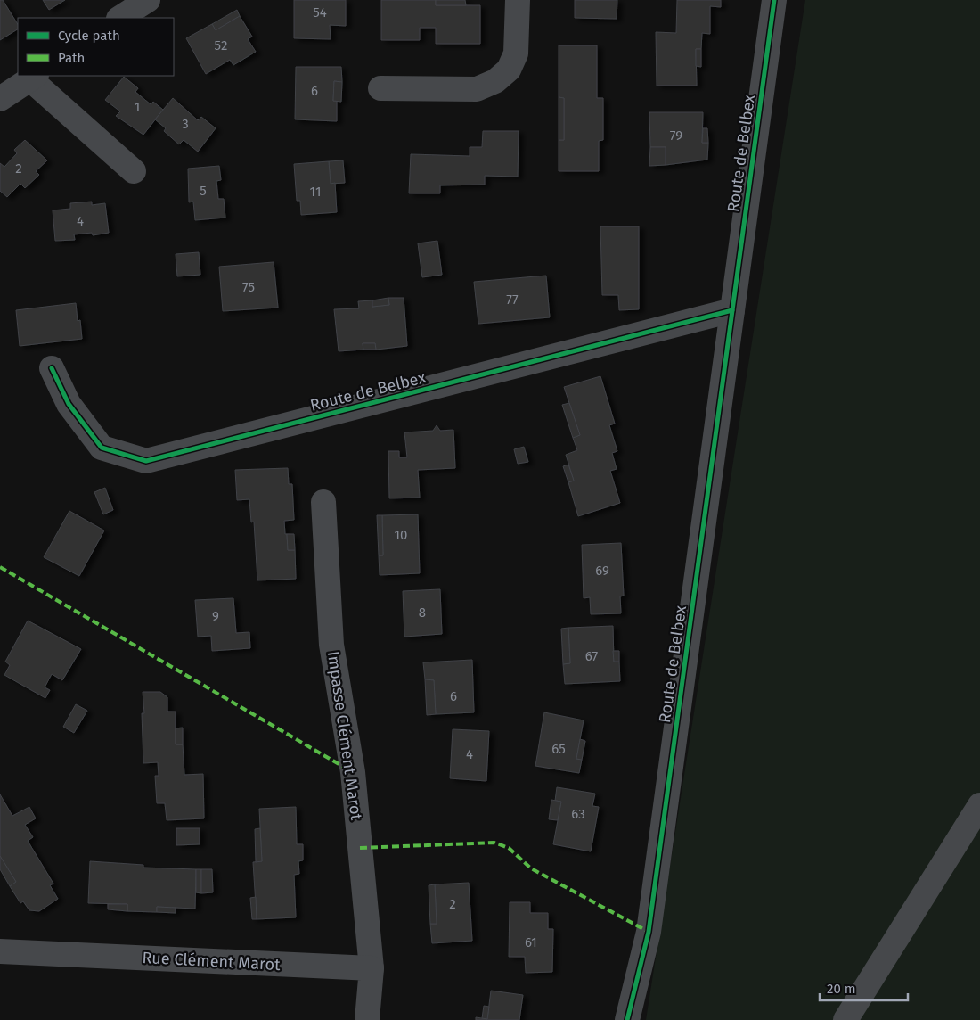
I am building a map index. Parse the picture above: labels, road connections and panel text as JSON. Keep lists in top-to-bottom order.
{
  "streets": {
    "street": ["Route de Belbex", "Impasse Clément Marot", "Rue Clément Marot"]
  },
  "crossings": [
    ["Impasse Clément Marot", "Rue Clément Marot"]
  ],
  "house_numbers": [
    "54",
    "52",
    "6",
    "1",
    "3",
    "79",
    "2",
    "5",
    "11",
    "4",
    "75",
    "77",
    "10",
    "69",
    "8",
    "9",
    "67",
    "6",
    "65",
    "4",
    "63",
    "2",
    "61"
  ],
  "legend": ["Cycle path", "Path"],
  "scale_bar": "20 m"
}
